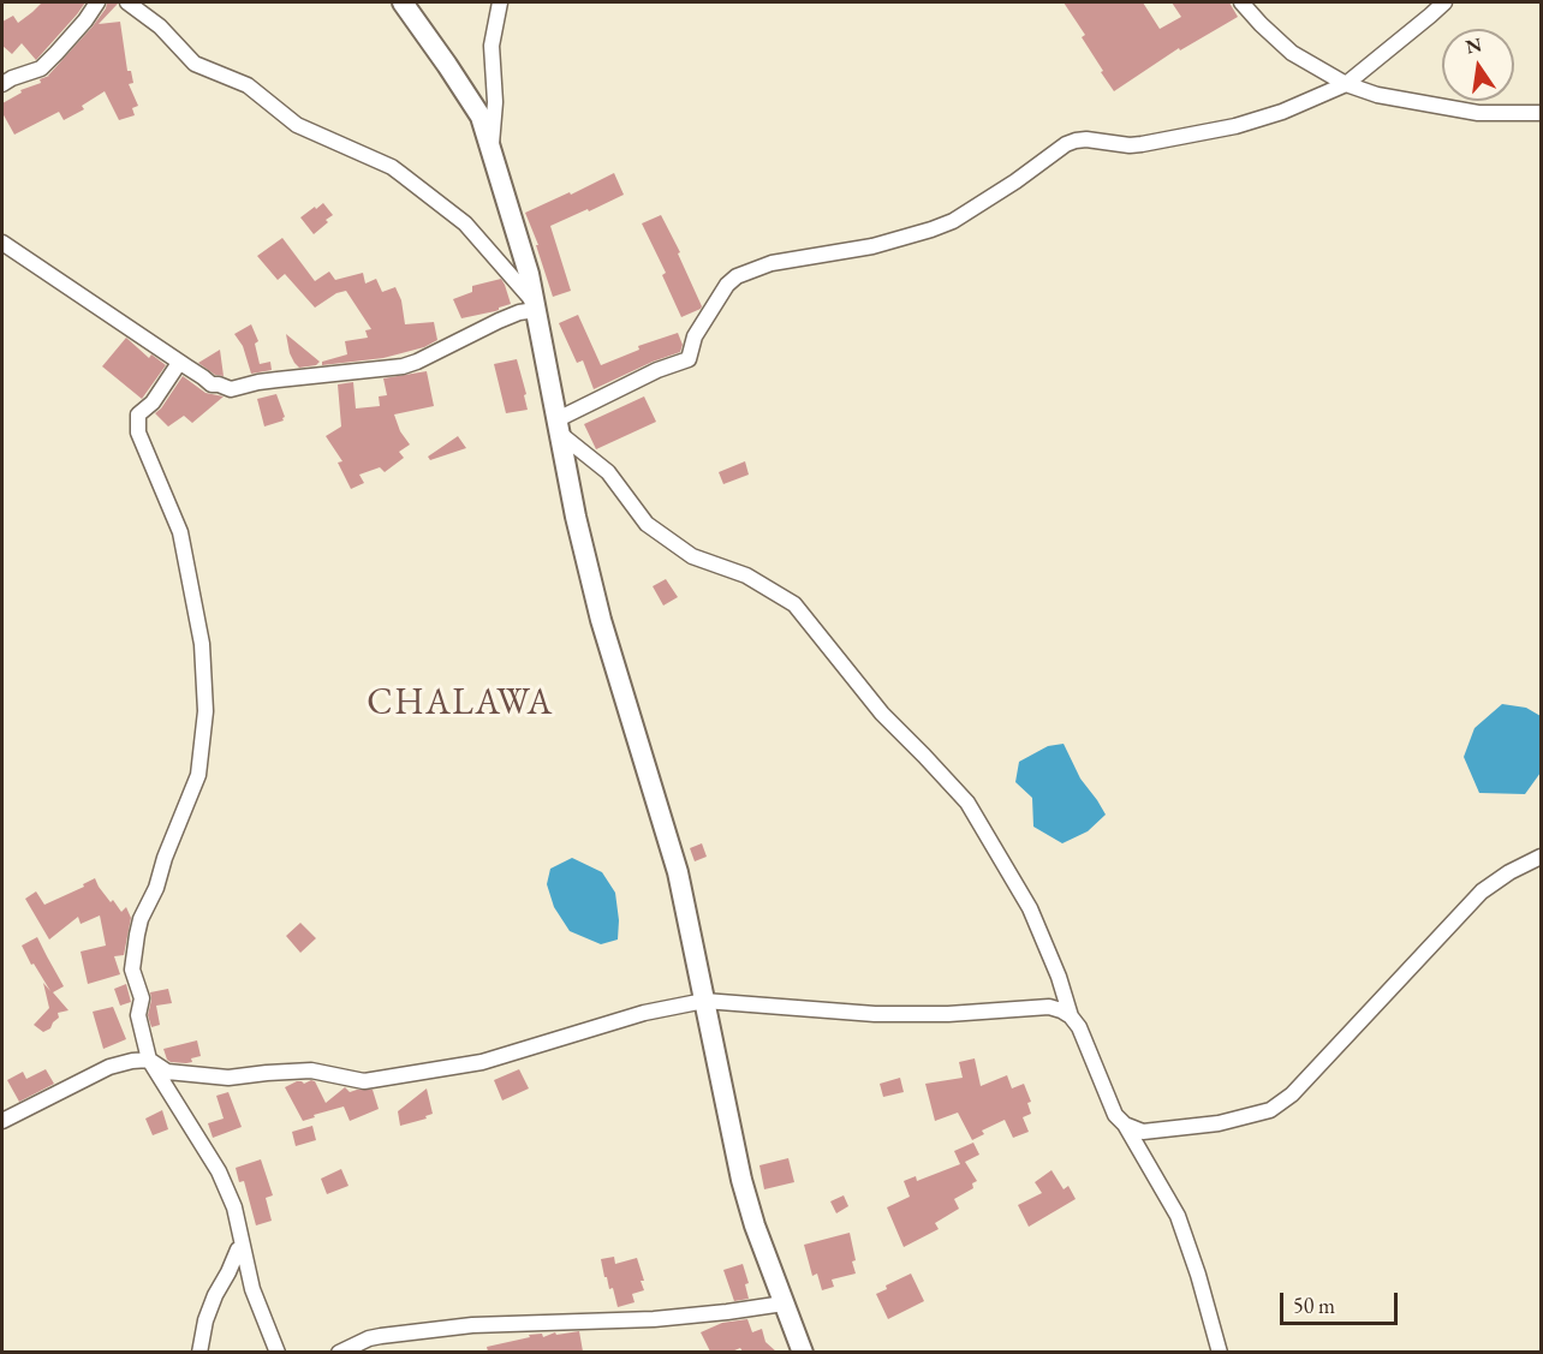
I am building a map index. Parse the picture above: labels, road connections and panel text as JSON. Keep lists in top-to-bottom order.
{
  "districts": ["CHALAWA"],
  "scale_bar": "50 m",
  "north": "top"
}
